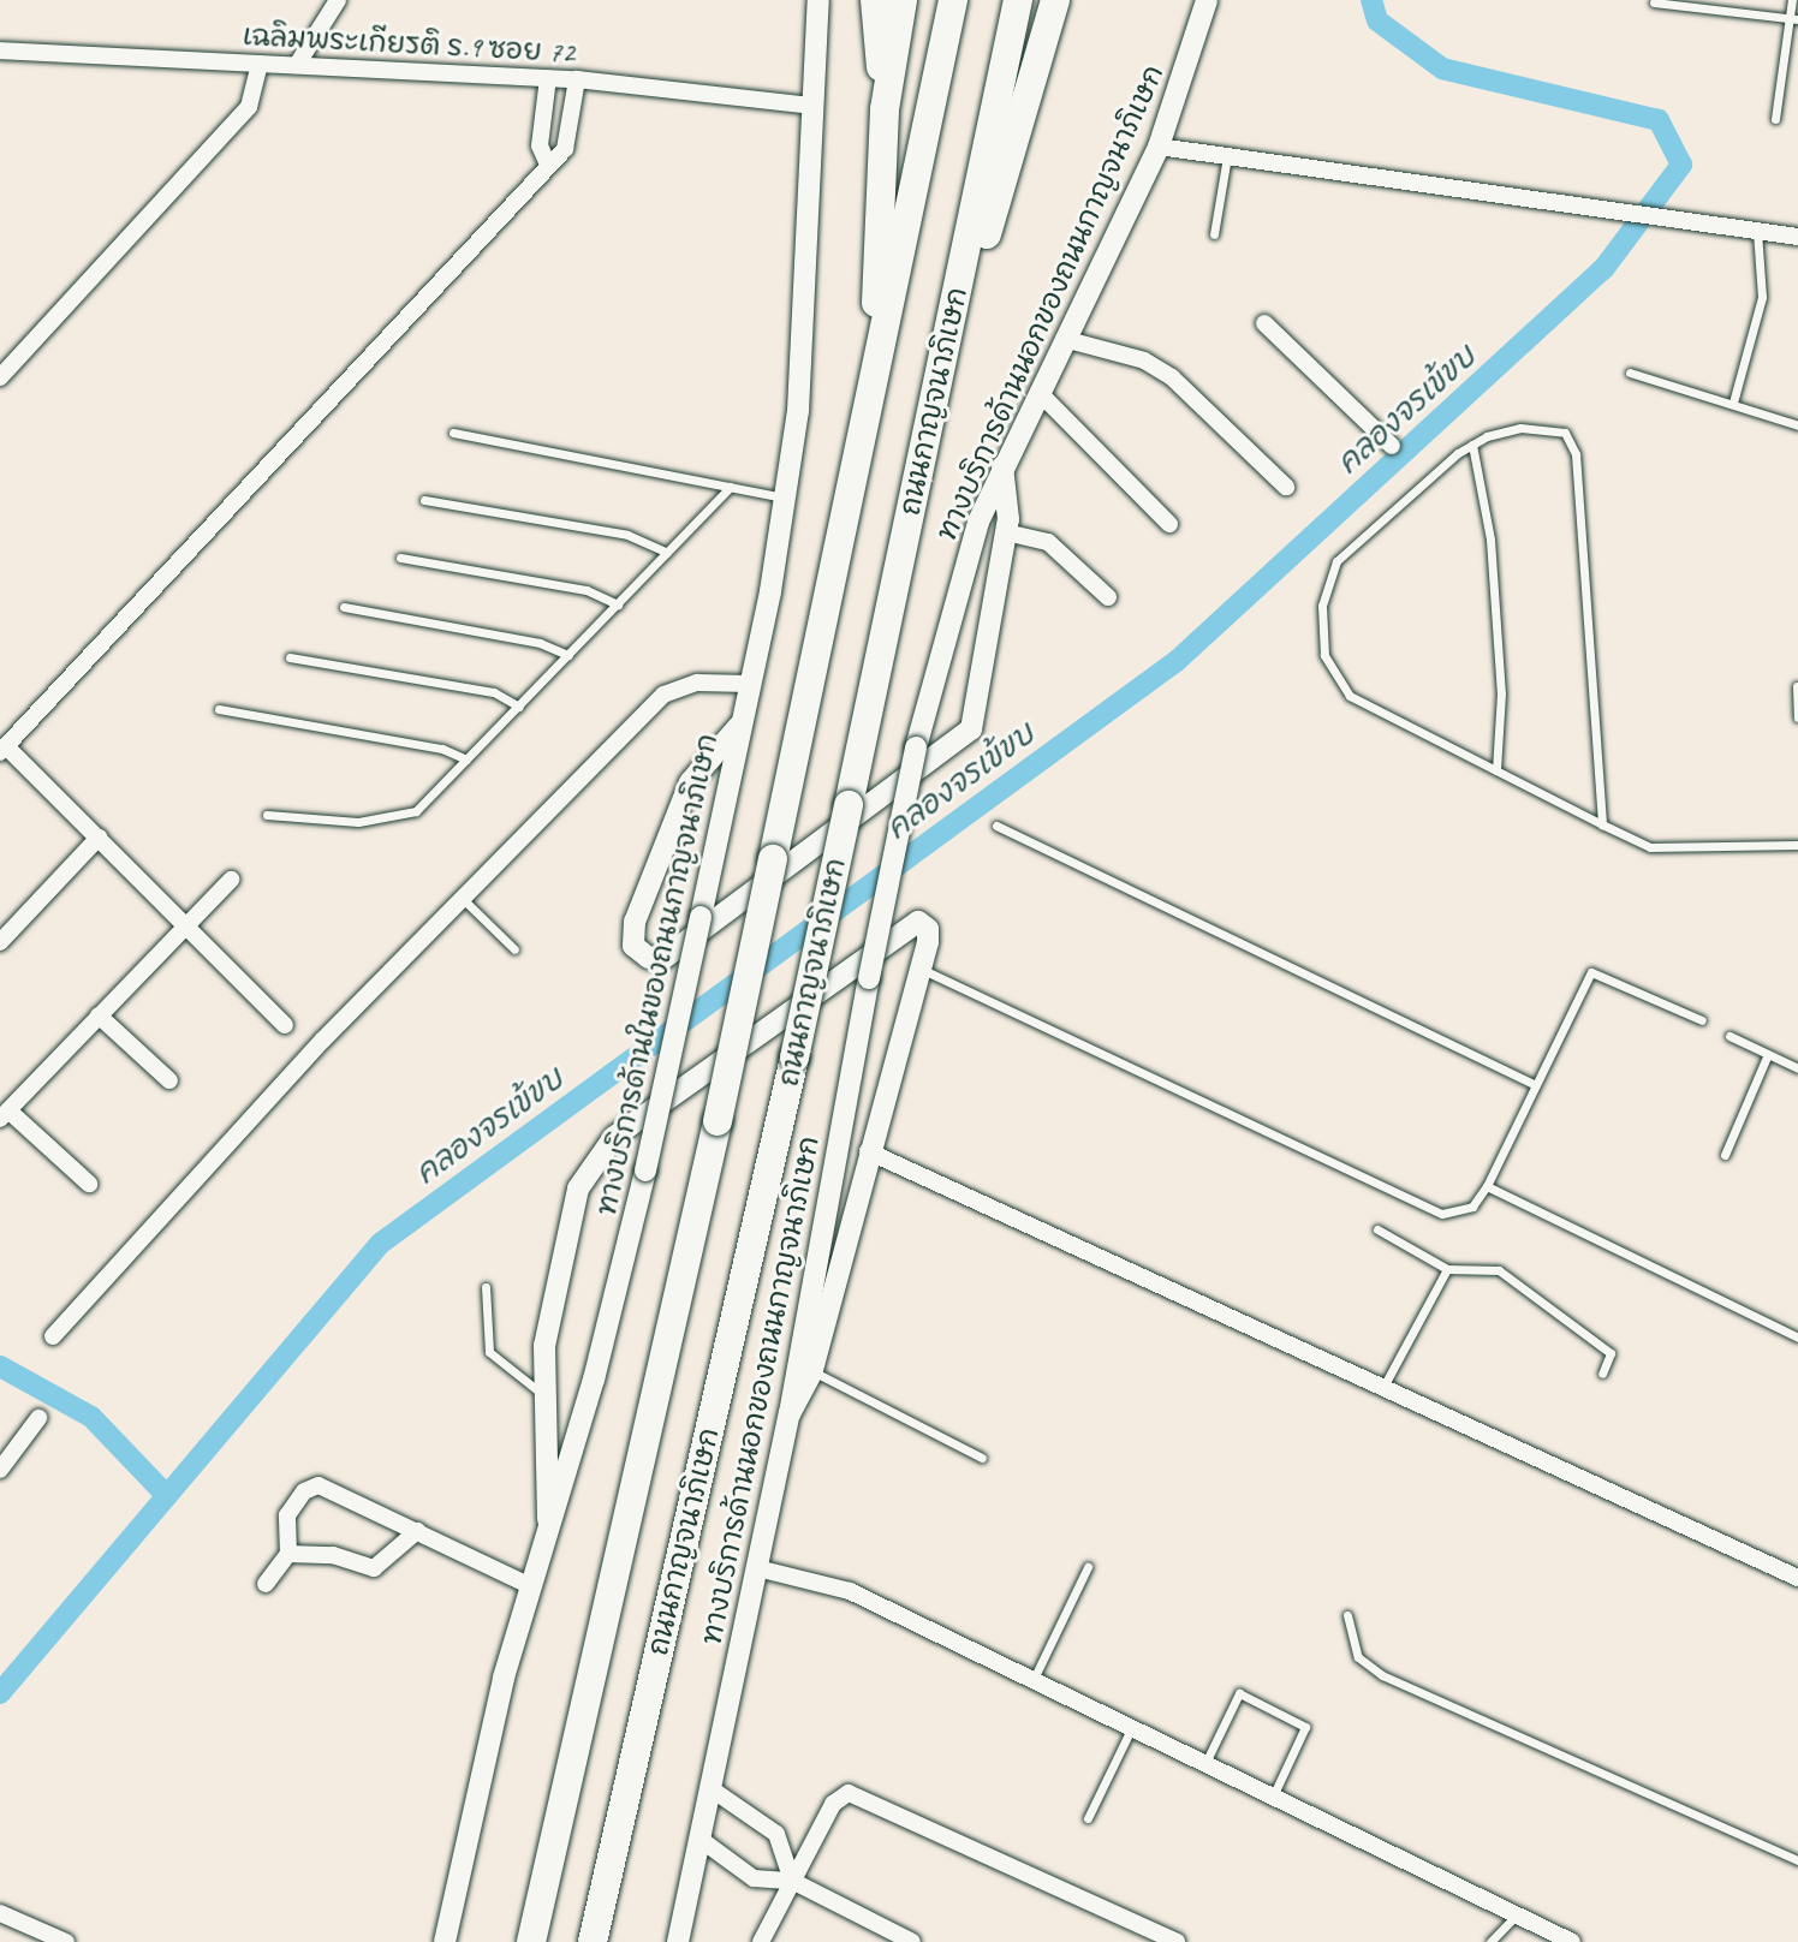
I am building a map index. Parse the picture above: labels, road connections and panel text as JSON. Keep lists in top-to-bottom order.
{
  "streets": {
    "highway": ["ถนนกาญจนาภิเษก"],
    "main road": ["ทางบริการด้านนอกของถนนกาญจนาภิเษก", "ทางบริการด้านในของถนนกาญจนาภิเษก"],
    "street": ["เฉลิมพระเกียรติ ร.9 ซอย 72"]
  },
  "crossings": [
    ["เฉลิมพระเกียรติ ร.9 ซอย 72", "ทางบริการด้านในของถนนกาญจนาภิเษก"]
  ],
  "water": ["คลองจรเข้ขบ"]
}
